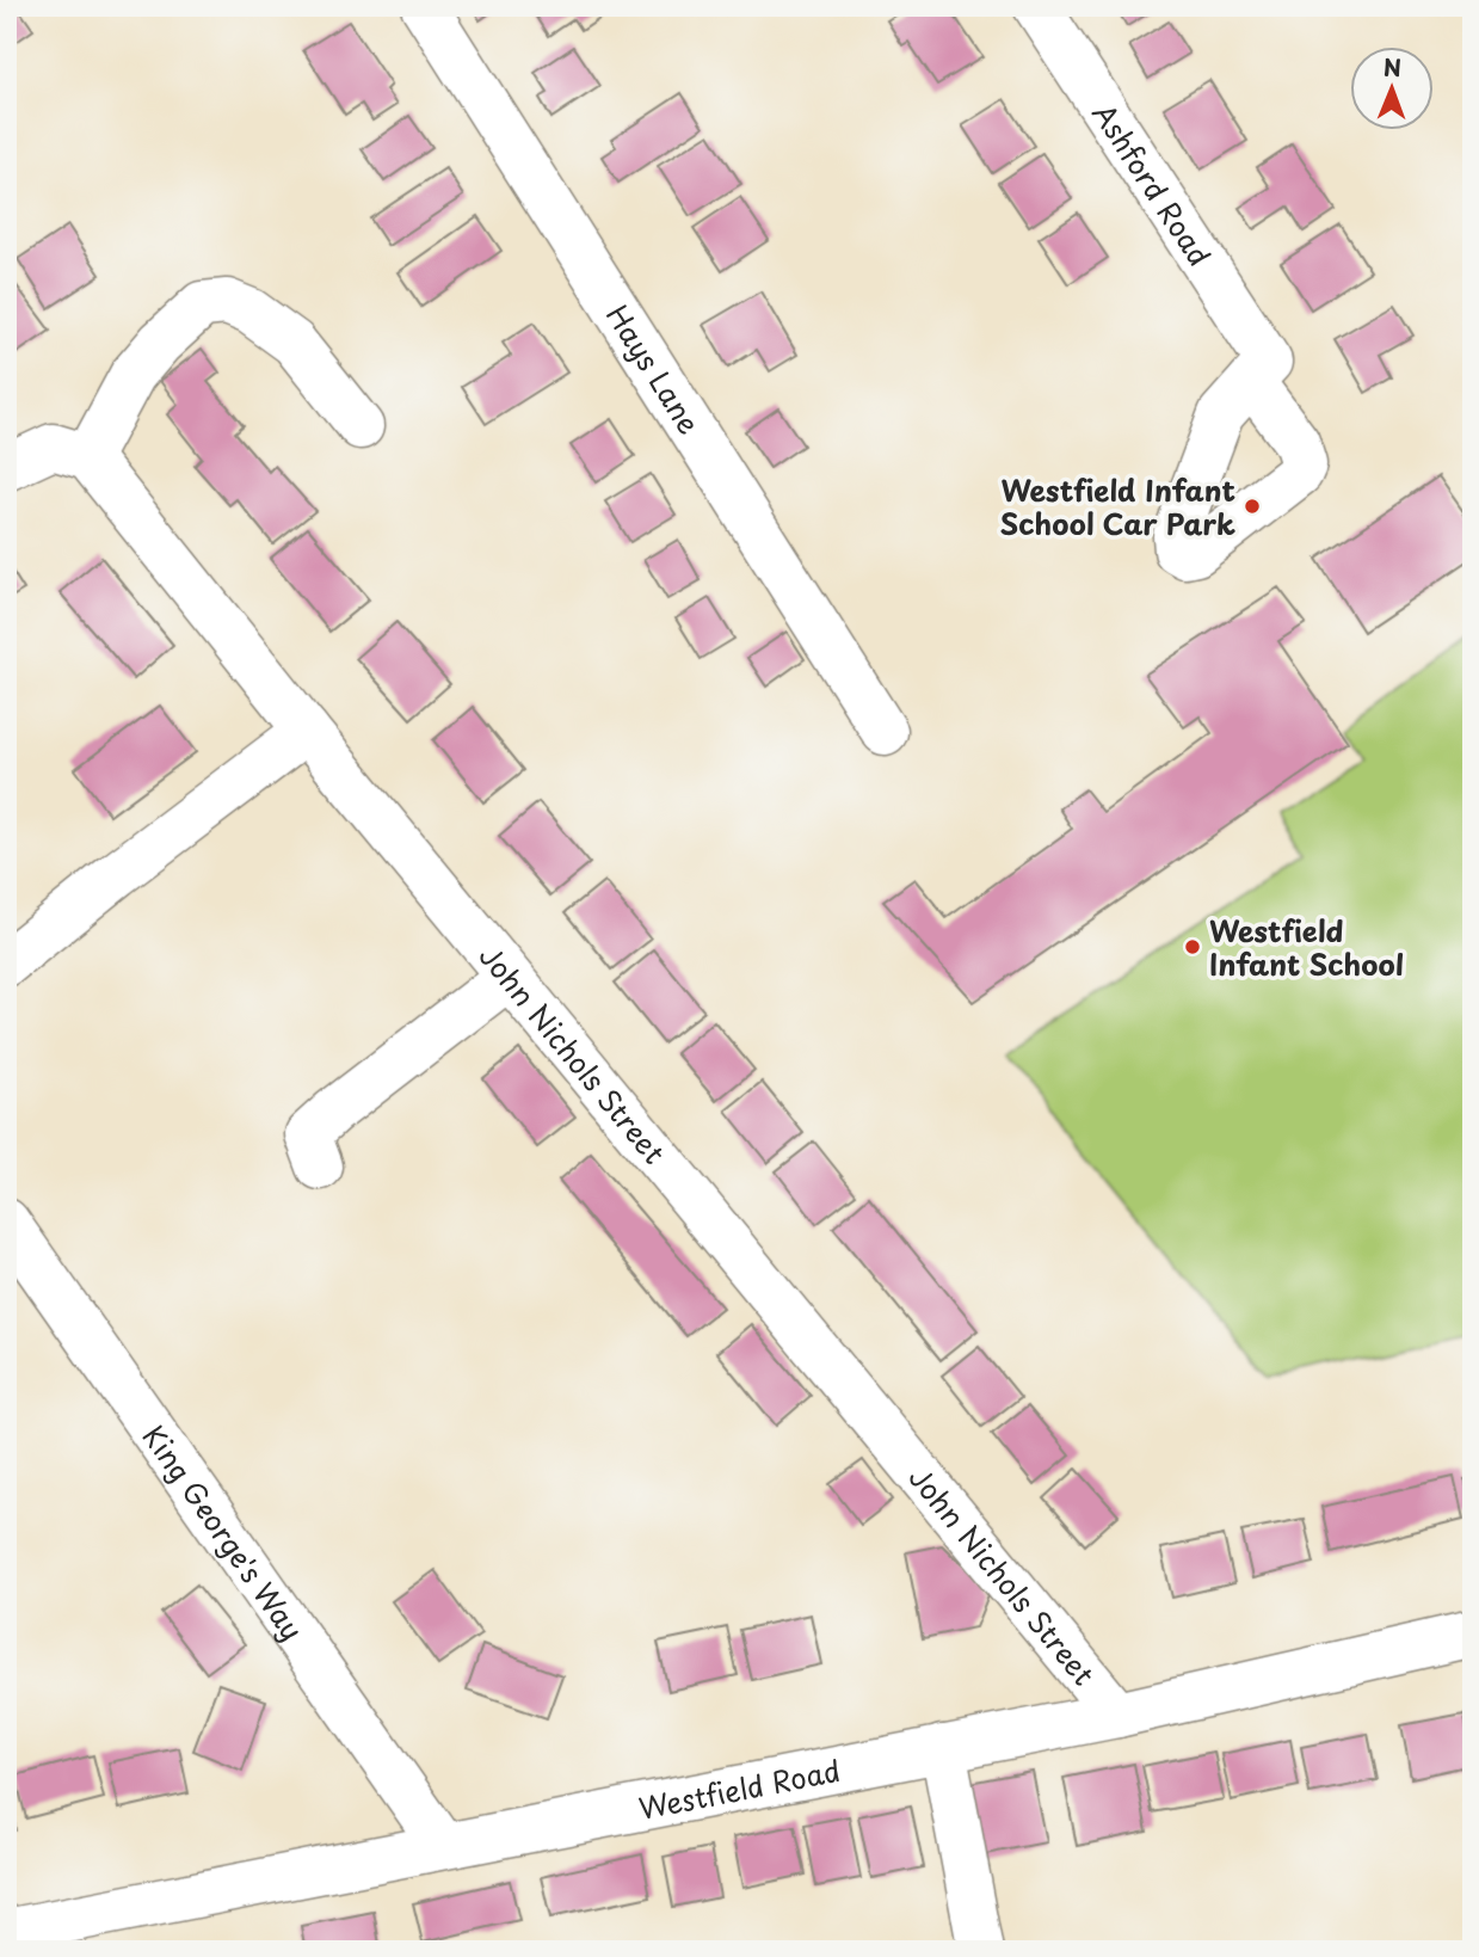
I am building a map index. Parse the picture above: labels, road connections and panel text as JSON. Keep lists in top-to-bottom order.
{
  "streets": {
    "street": [
      "Ashford Road",
      "Hays Lane",
      "John Nichols Street",
      "King George's Way",
      "Westfield Road"
    ]
  },
  "crossings": [
    ["John Nichols Street", "Westfield Road"],
    ["King George's Way", "Westfield Road"]
  ],
  "places": ["Westfield Infant School Car Park", "Westfield Infant School"],
  "north": "top"
}
